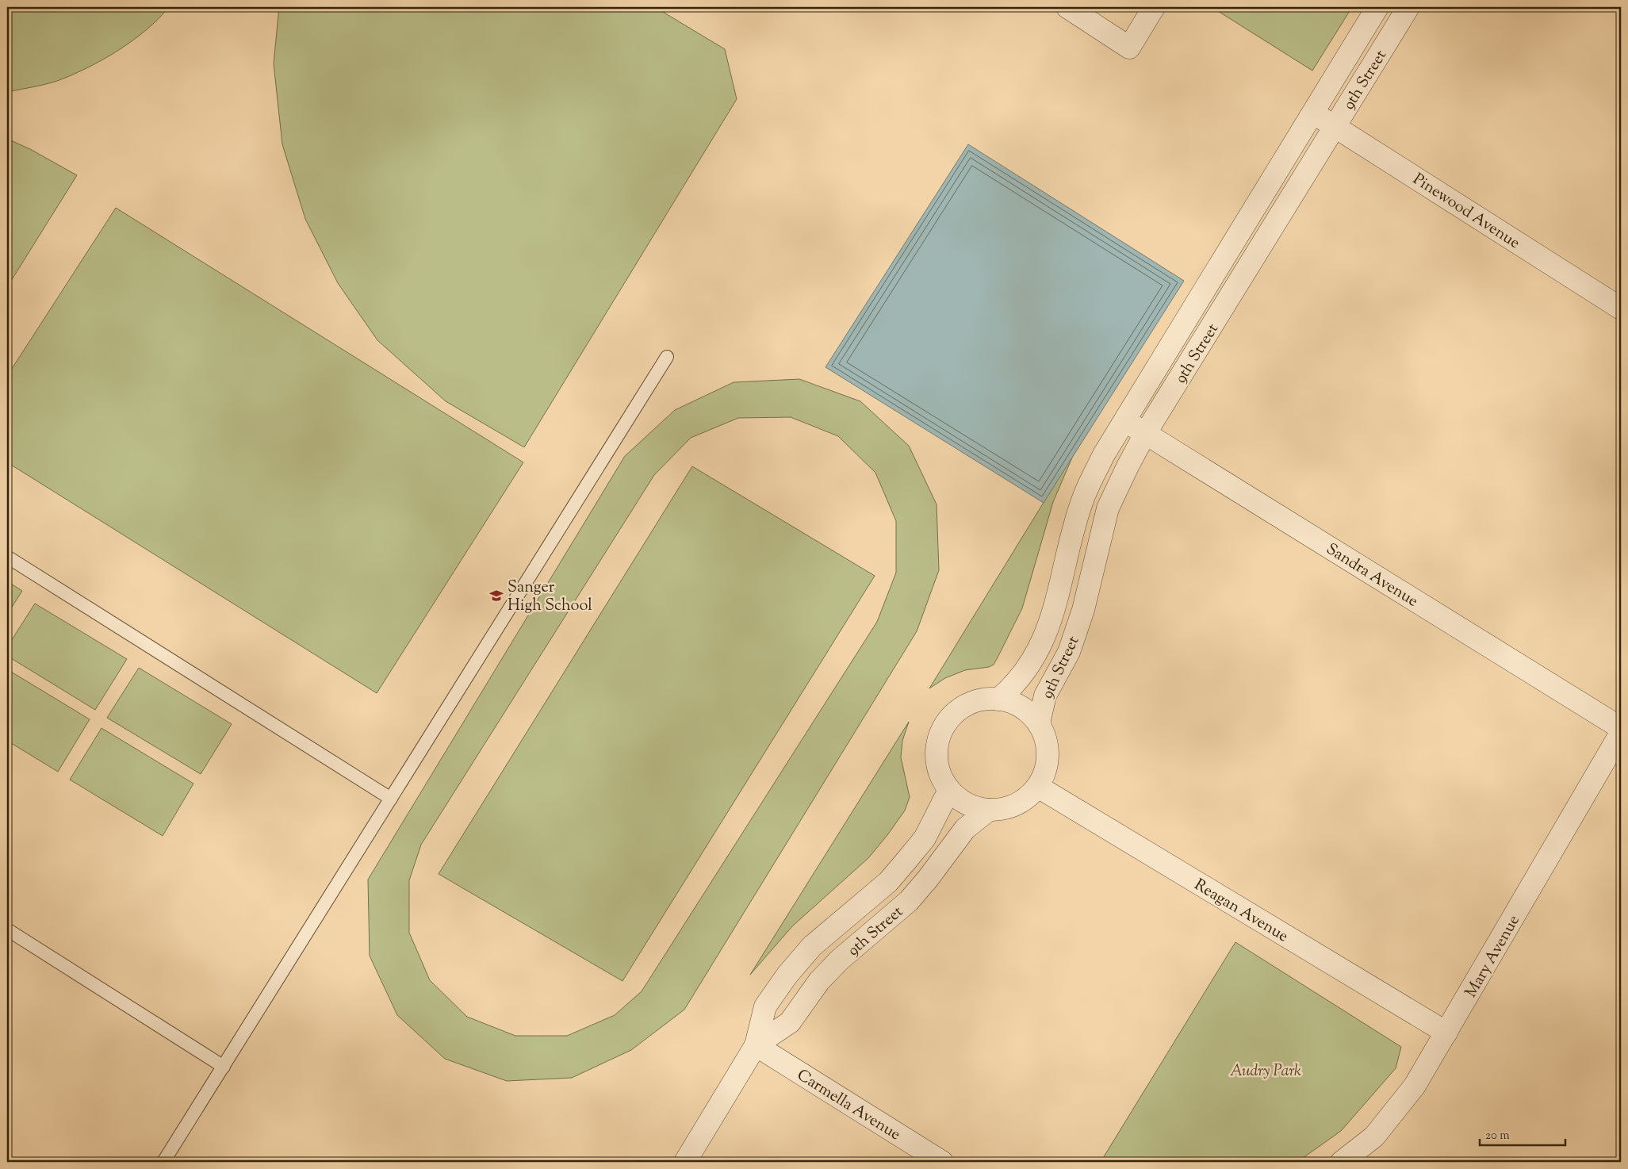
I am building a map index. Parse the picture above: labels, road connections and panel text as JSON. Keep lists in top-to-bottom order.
{
  "streets": {
    "street": [
      "9th Street",
      "Pinewood Avenue",
      "Sandra Avenue",
      "Reagan Avenue",
      "Mary Avenue",
      "Carmella Avenue"
    ]
  },
  "crossings": [
    ["9th Street", "Pinewood Avenue"],
    ["9th Street", "Sandra Avenue"],
    ["9th Street", "Reagan Avenue"],
    ["9th Street", "Carmella Avenue"],
    ["Reagan Avenue", "Mary Avenue"]
  ],
  "parks": ["Audry Park"],
  "places": {
    "school or university": ["Sanger High School"]
  },
  "scale_bar": "20 m"
}
